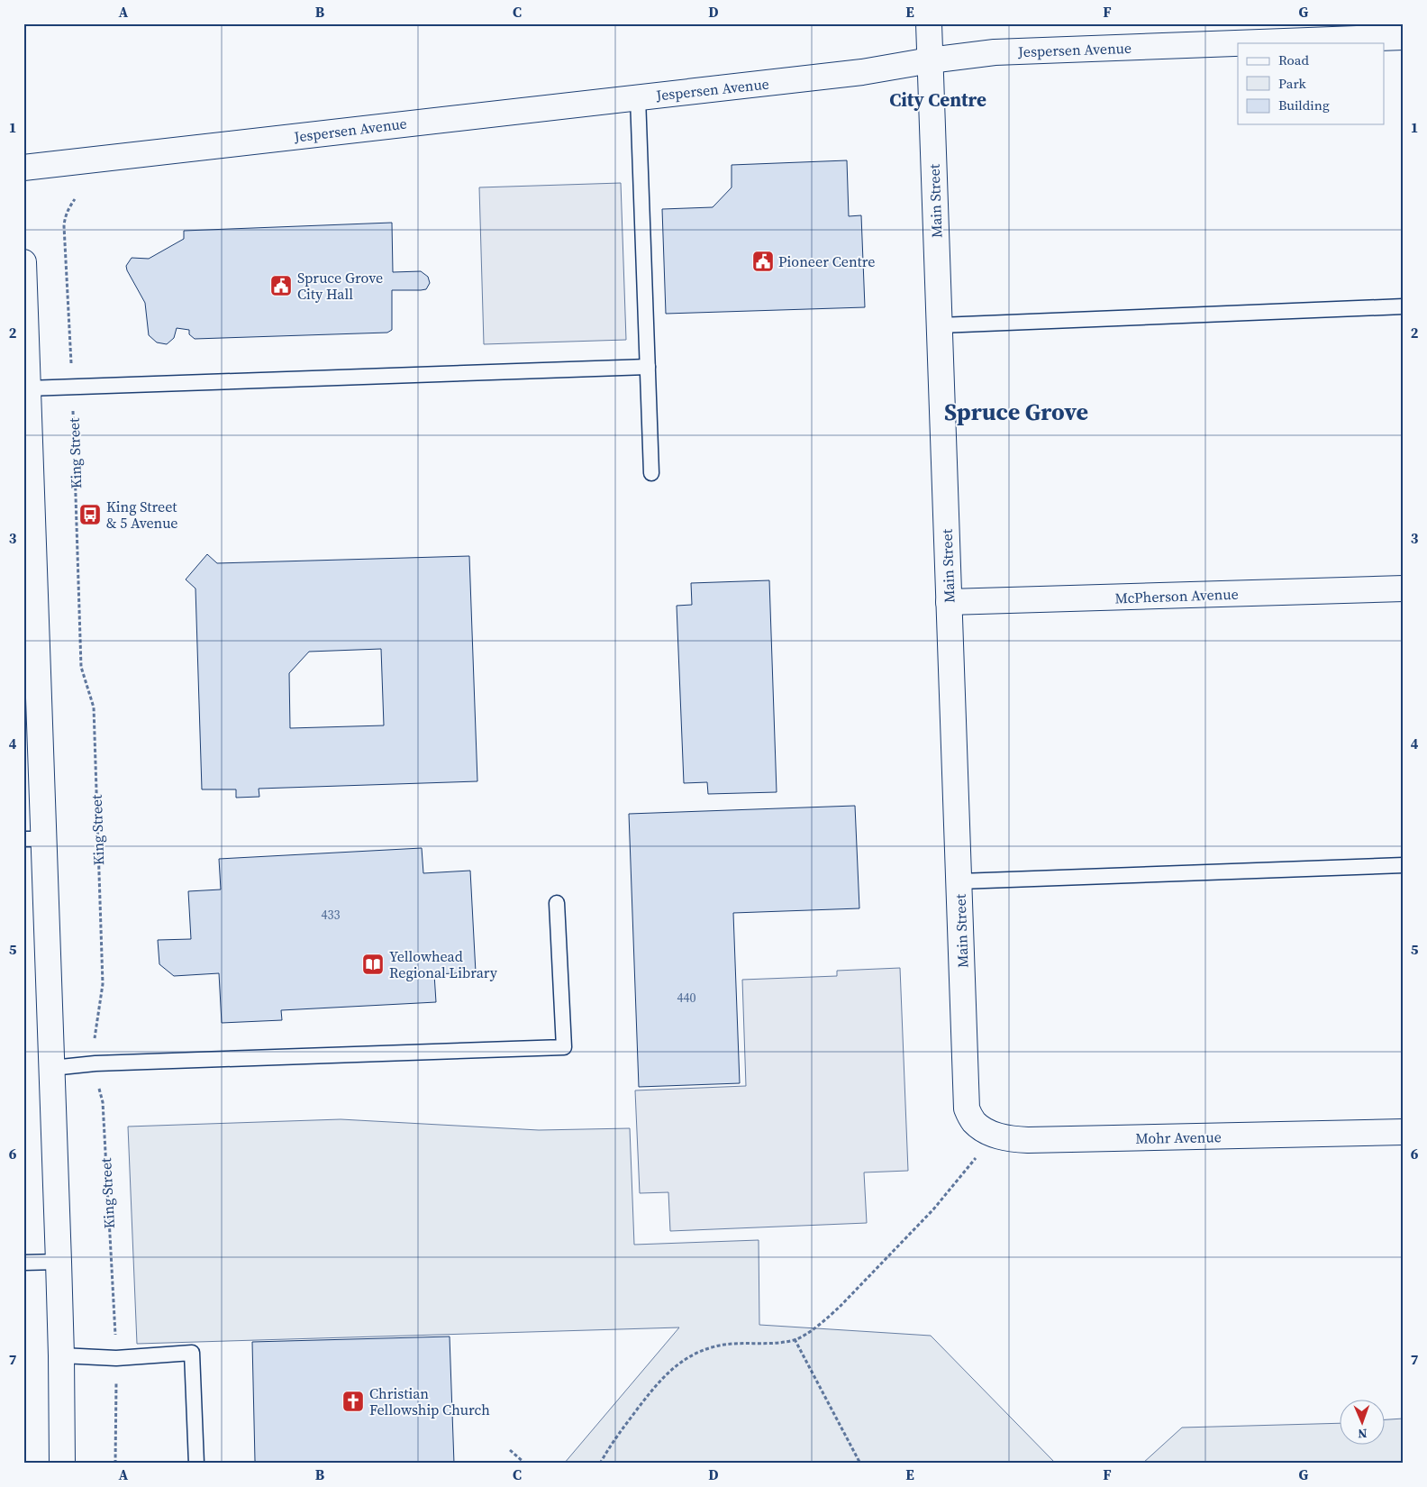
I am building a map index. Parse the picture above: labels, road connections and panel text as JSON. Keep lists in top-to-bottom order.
{
  "streets": {
    "street": [
      "Jespersen Avenue",
      "Main Street",
      "McPherson Avenue",
      "Mohr Avenue"
    ],
    "path": ["King Street"]
  },
  "crossings": [
    ["Jespersen Avenue", "Main Street"],
    ["Main Street", "McPherson Avenue"],
    ["Main Street", "Mohr Avenue"]
  ],
  "districts": ["City Centre", "Spruce Grove"],
  "places": {
    "public building": ["Pioneer Centre", "Spruce Grove City Hall"],
    "bus stop": ["King Street & 5 Avenue"],
    "library": ["Yellowhead Regional Library"],
    "church": ["Christian Fellowship Church"]
  },
  "house_numbers": ["433", "440"],
  "legend": ["Road", "Park", "Building"],
  "north": "bottom",
  "grid": {
    "columns": [
      "A",
      "B",
      "C",
      "D",
      "E",
      "F",
      "G"
    ],
    "rows": [
      "1",
      "2",
      "3",
      "4",
      "5",
      "6",
      "7"
    ]
  }
}
